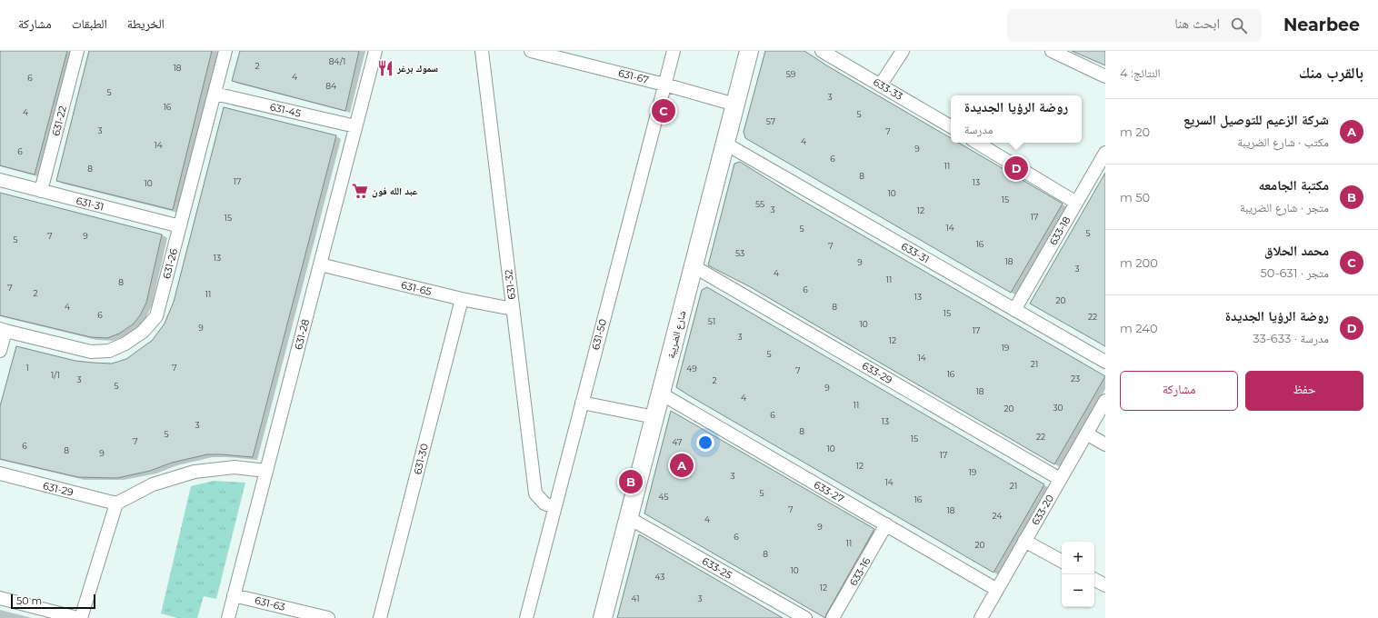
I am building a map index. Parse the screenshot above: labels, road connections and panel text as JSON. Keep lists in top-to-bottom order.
{
  "streets": {
    "street": [
      "631-67",
      "633-33",
      "631-45",
      "631-22",
      "631-31",
      "633-18",
      "633-31",
      "631-26",
      "631-32",
      "631-65",
      "631-28",
      "631-50",
      "شارع الضريبة",
      "633-29",
      "631-30",
      "631-29",
      "633-27",
      "633-20",
      "633-25",
      "633-16",
      "631-63"
    ]
  },
  "crossings": [
    ["631-67", "631-50"],
    ["631-67", "شارع الضريبة"],
    ["631-45", "631-26"],
    ["631-45", "631-28"],
    ["631-22", "631-31"],
    ["631-31", "631-26"],
    ["633-18", "633-31"],
    ["633-31", "شارع الضريبة"],
    ["631-32", "631-65"],
    ["631-32", "631-50"],
    ["631-65", "631-28"],
    ["631-65", "631-30"],
    ["631-28", "631-63"],
    ["شارع الضريبة", "633-29"],
    ["شارع الضريبة", "633-27"],
    ["شارع الضريبة", "633-25"],
    ["633-29", "633-20"],
    ["633-27", "633-20"],
    ["633-27", "633-16"]
  ],
  "places": {
    "restaurant": ["سموك برغر"],
    "supermarket": ["عبد الله فون"]
  },
  "house_numbers": [
    "84/1",
    "2",
    "18",
    "59",
    "4",
    "6",
    "84",
    "5",
    "3",
    "16",
    "4",
    "5",
    "57",
    "3",
    "7",
    "4",
    "14",
    "9",
    "6",
    "6",
    "11",
    "8",
    "8",
    "17",
    "13",
    "10",
    "10",
    "15",
    "55",
    "3",
    "12",
    "17",
    "15",
    "14",
    "5",
    "5",
    "7",
    "9",
    "5",
    "16",
    "7",
    "53",
    "13",
    "18",
    "9",
    "3",
    "4",
    "11",
    "8",
    "7",
    "6",
    "2",
    "11",
    "13",
    "20",
    "4",
    "8",
    "15",
    "6",
    "22",
    "51",
    "10",
    "9",
    "17",
    "3",
    "12",
    "19",
    "5",
    "14",
    "21",
    "1",
    "7",
    "49",
    "7",
    "16",
    "1/1",
    "23",
    "3",
    "2",
    "5",
    "9",
    "18",
    "4",
    "11",
    "30",
    "20",
    "6",
    "13",
    "3",
    "8",
    "5",
    "22",
    "15",
    "7",
    "47",
    "6",
    "10",
    "8",
    "9",
    "17",
    "12",
    "19",
    "3",
    "14",
    "21",
    "5",
    "45",
    "16",
    "7",
    "18",
    "24",
    "4",
    "9",
    "6",
    "11",
    "20",
    "8",
    "10",
    "43",
    "12",
    "41",
    "3"
  ],
  "scale_bar": "50 m",
  "page": {
    "header": "Nearbee",
    "search": "ابحث هنا",
    "nav": ["الخريطة", "الطبقات", "مشاركة"],
    "heading": ["بالقرب منك", "النتائج: 4"],
    "popup": ["روضة الرؤيا الجديدة", "مدرسة"],
    "pins": [
      "C",
      "D",
      "A",
      "B"
    ],
    "list": [
      {
        "mark": "A",
        "name": "شركة الزعيم للتوصيل السريع",
        "note": "مكتب · شارع الضريبة",
        "value": "20 m"
      },
      {
        "mark": "B",
        "name": "مكتبة الجامعه",
        "note": "متجر · شارع الضريبة",
        "value": "50 m"
      },
      {
        "mark": "C",
        "name": "محمد الحلاق",
        "note": "متجر · 631-50",
        "value": "200 m"
      },
      {
        "mark": "D",
        "name": "روضة الرؤيا الجديدة",
        "note": "مدرسة · 633-33",
        "value": "240 m"
      }
    ],
    "buttons": ["حفظ", "مشاركة"],
    "map_buttons": ["+", "−"],
    "scale": "50 m"
  }
}
